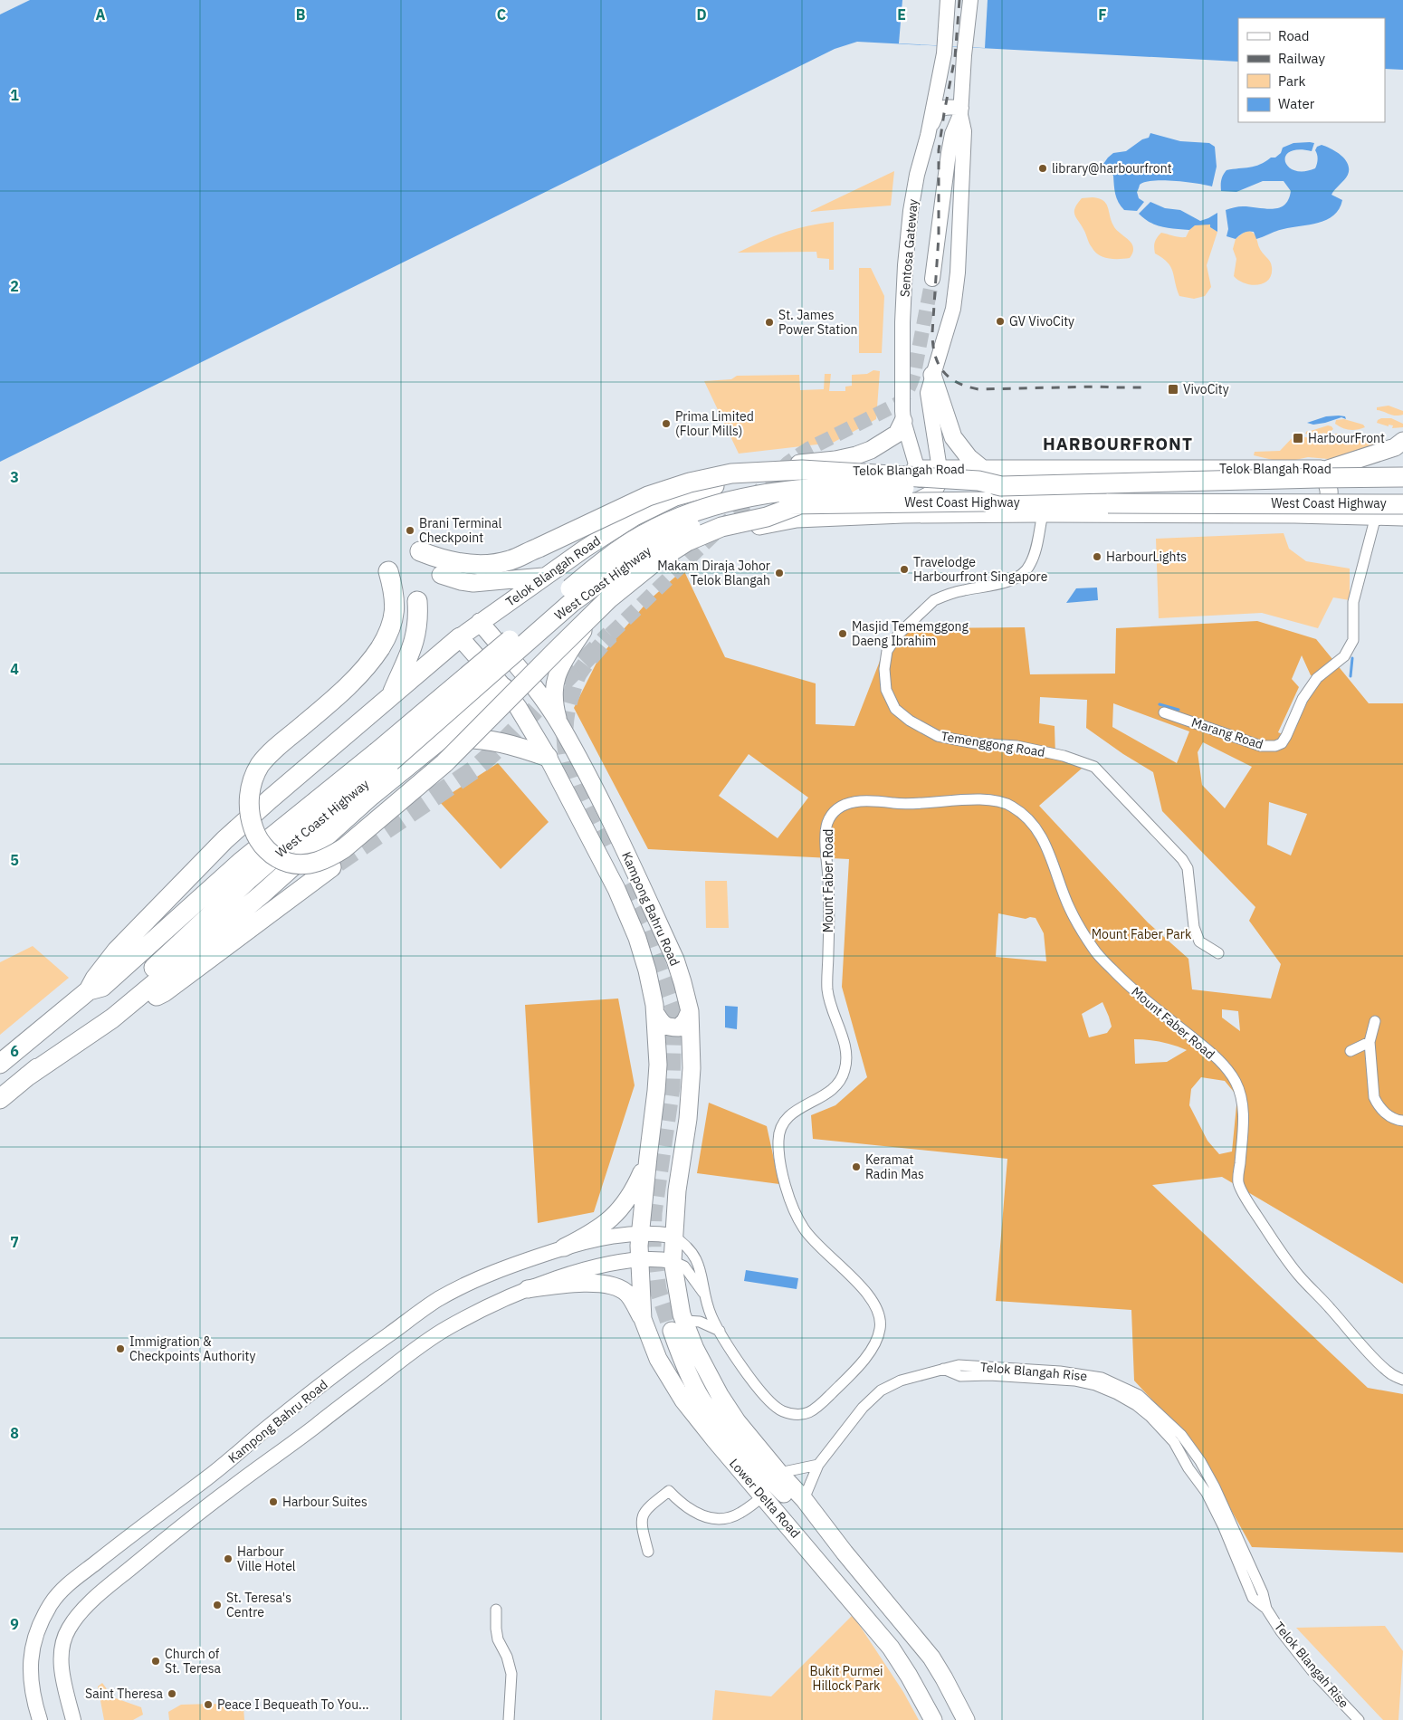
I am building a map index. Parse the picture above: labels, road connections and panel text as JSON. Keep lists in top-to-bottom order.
{
  "streets": {
    "highway": ["West Coast Highway"],
    "main road": [
      "Sentosa Gateway",
      "Telok Blangah Road",
      "Kampong Bahru Road",
      "Lower Delta Road"
    ],
    "street": [
      "Marang Road",
      "Temenggong Road",
      "Mount Faber Road",
      "Telok Blangah Rise"
    ]
  },
  "crossings": [
    ["Sentosa Gateway", "Telok Blangah Road"],
    ["Telok Blangah Road", "Kampong Bahru Road"],
    ["Mount Faber Road", "Kampong Bahru Road"],
    ["Kampong Bahru Road", "Lower Delta Road"]
  ],
  "districts": ["HARBOURFRONT"],
  "parks": ["Mount Faber Park", "Bukit Purmei Hillock Park"],
  "places": {
    "other": [
      "library@harbourfront",
      "GV VivoCity",
      "St. James Power Station",
      "Prima Limited (Flour Mills)",
      "Brani Terminal Checkpoint",
      "HarbourLights",
      "Travelodge Harbourfront Singapore",
      "Makam Diraja Johor Telok Blangah",
      "Masjid Tememggong Daeng Ibrahim",
      "Keramat Radin Mas",
      "Immigration & Checkpoints Authority",
      "Harbour Suites",
      "Harbour Ville Hotel",
      "St. Teresa's Centre",
      "Church of St. Teresa",
      "Saint Theresa",
      "Peace I Bequeath To You..."
    ],
    "transit": ["VivoCity", "HarbourFront"]
  },
  "legend": [
    "Road",
    "Railway",
    "Park",
    "Water"
  ],
  "grid": {
    "columns": [
      "A",
      "B",
      "C",
      "D",
      "E",
      "F"
    ],
    "rows": [
      "1",
      "2",
      "3",
      "4",
      "5",
      "6",
      "7",
      "8",
      "9"
    ]
  }
}
